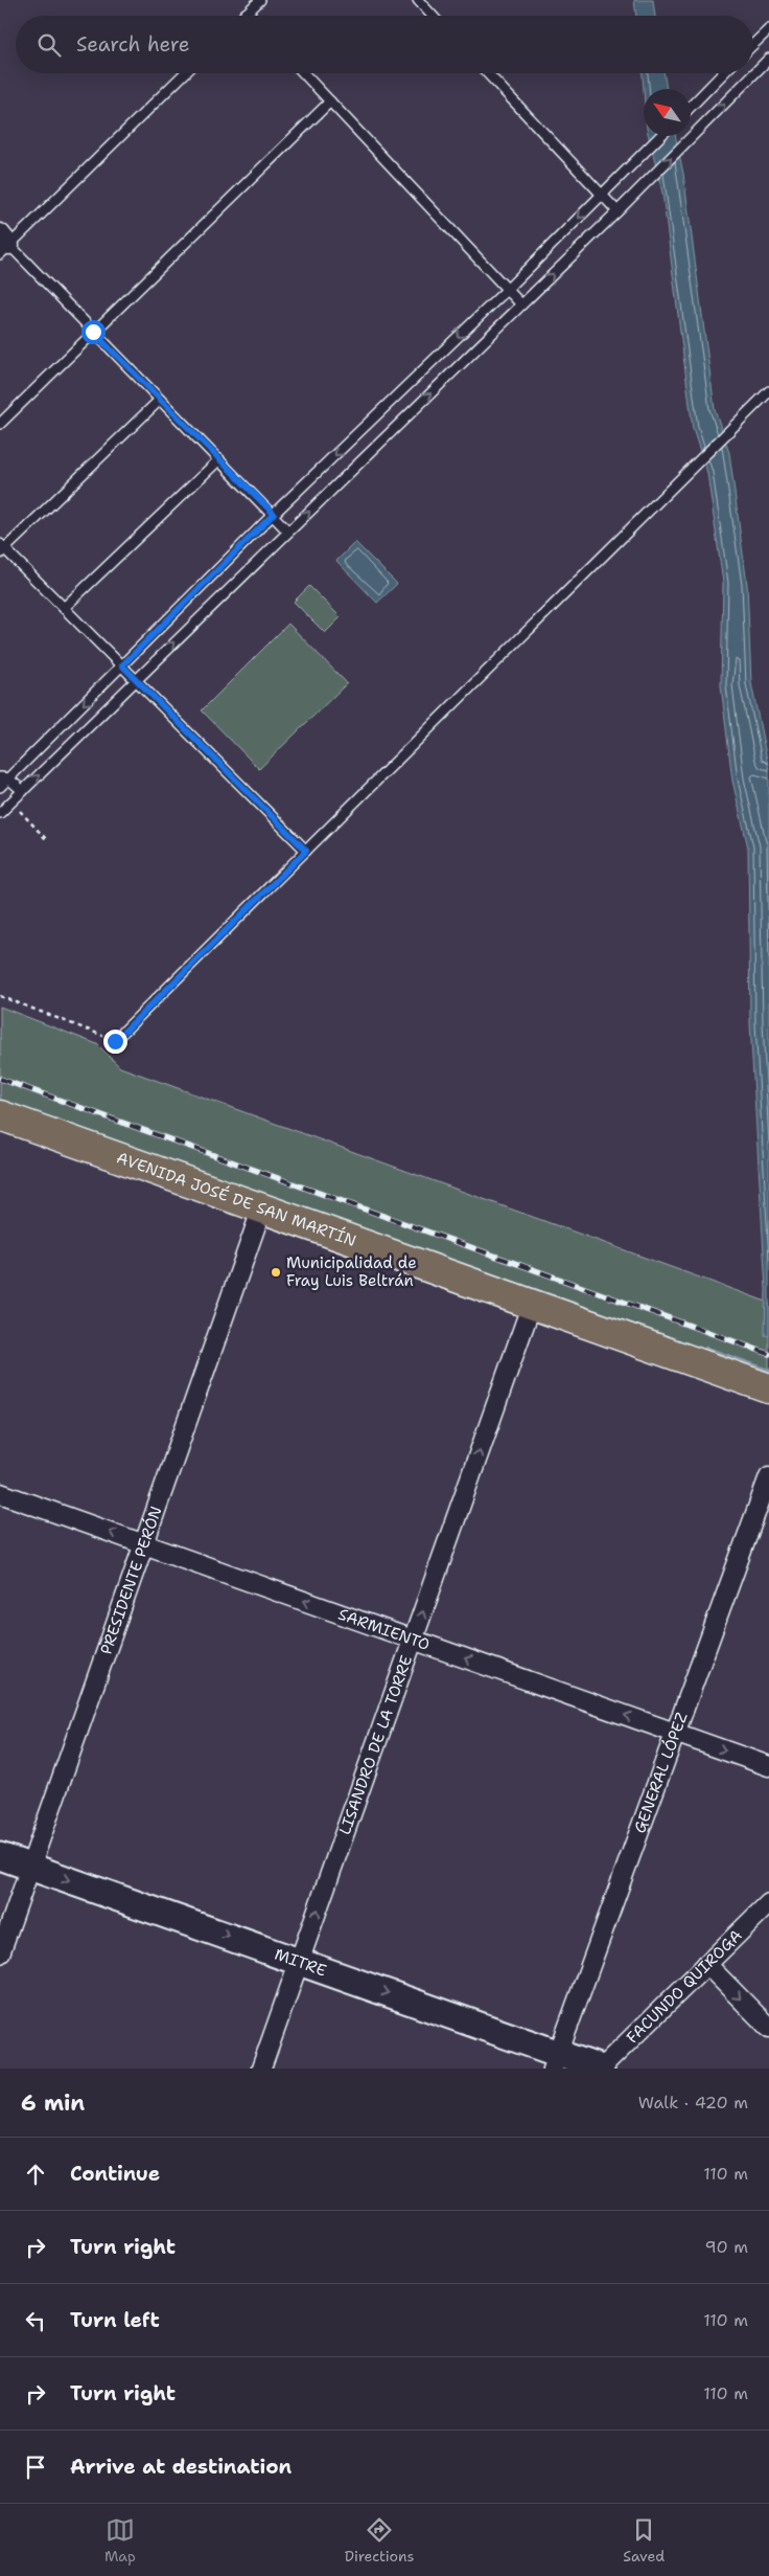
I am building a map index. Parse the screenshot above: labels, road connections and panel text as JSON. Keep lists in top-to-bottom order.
{
  "streets": {
    "main road": ["AVENIDA JOSÉ DE SAN MARTÍN"],
    "street": [
      "PRESIDENTE PERÓN",
      "SARMIENTO",
      "LISANDRO DE LA TORRE",
      "GENERAL LÓPEZ",
      "MITRE",
      "FACUNDO QUIROGA"
    ]
  },
  "crossings": [
    ["AVENIDA JOSÉ DE SAN MARTÍN", "PRESIDENTE PERÓN"],
    ["AVENIDA JOSÉ DE SAN MARTÍN", "LISANDRO DE LA TORRE"],
    ["PRESIDENTE PERÓN", "SARMIENTO"],
    ["PRESIDENTE PERÓN", "MITRE"],
    ["SARMIENTO", "LISANDRO DE LA TORRE"],
    ["SARMIENTO", "GENERAL LÓPEZ"],
    ["LISANDRO DE LA TORRE", "MITRE"],
    ["GENERAL LÓPEZ", "MITRE"],
    ["MITRE", "FACUNDO QUIROGA"]
  ],
  "one_way": ["LISANDRO DE LA TORRE", "MITRE"],
  "places": ["Municipalidad de Fray Luis Beltrán"],
  "north": "top left",
  "page": {
    "search": "Search here",
    "heading": ["6 min", "Walk · 420 m"],
    "list": [
      ["Continue", "110 m"],
      ["Turn right", "90 m"],
      ["Turn left", "110 m"],
      ["Turn right", "110 m"],
      "Arrive at destination"
    ],
    "nav": ["Map", "Directions", "Saved"]
  }
}
